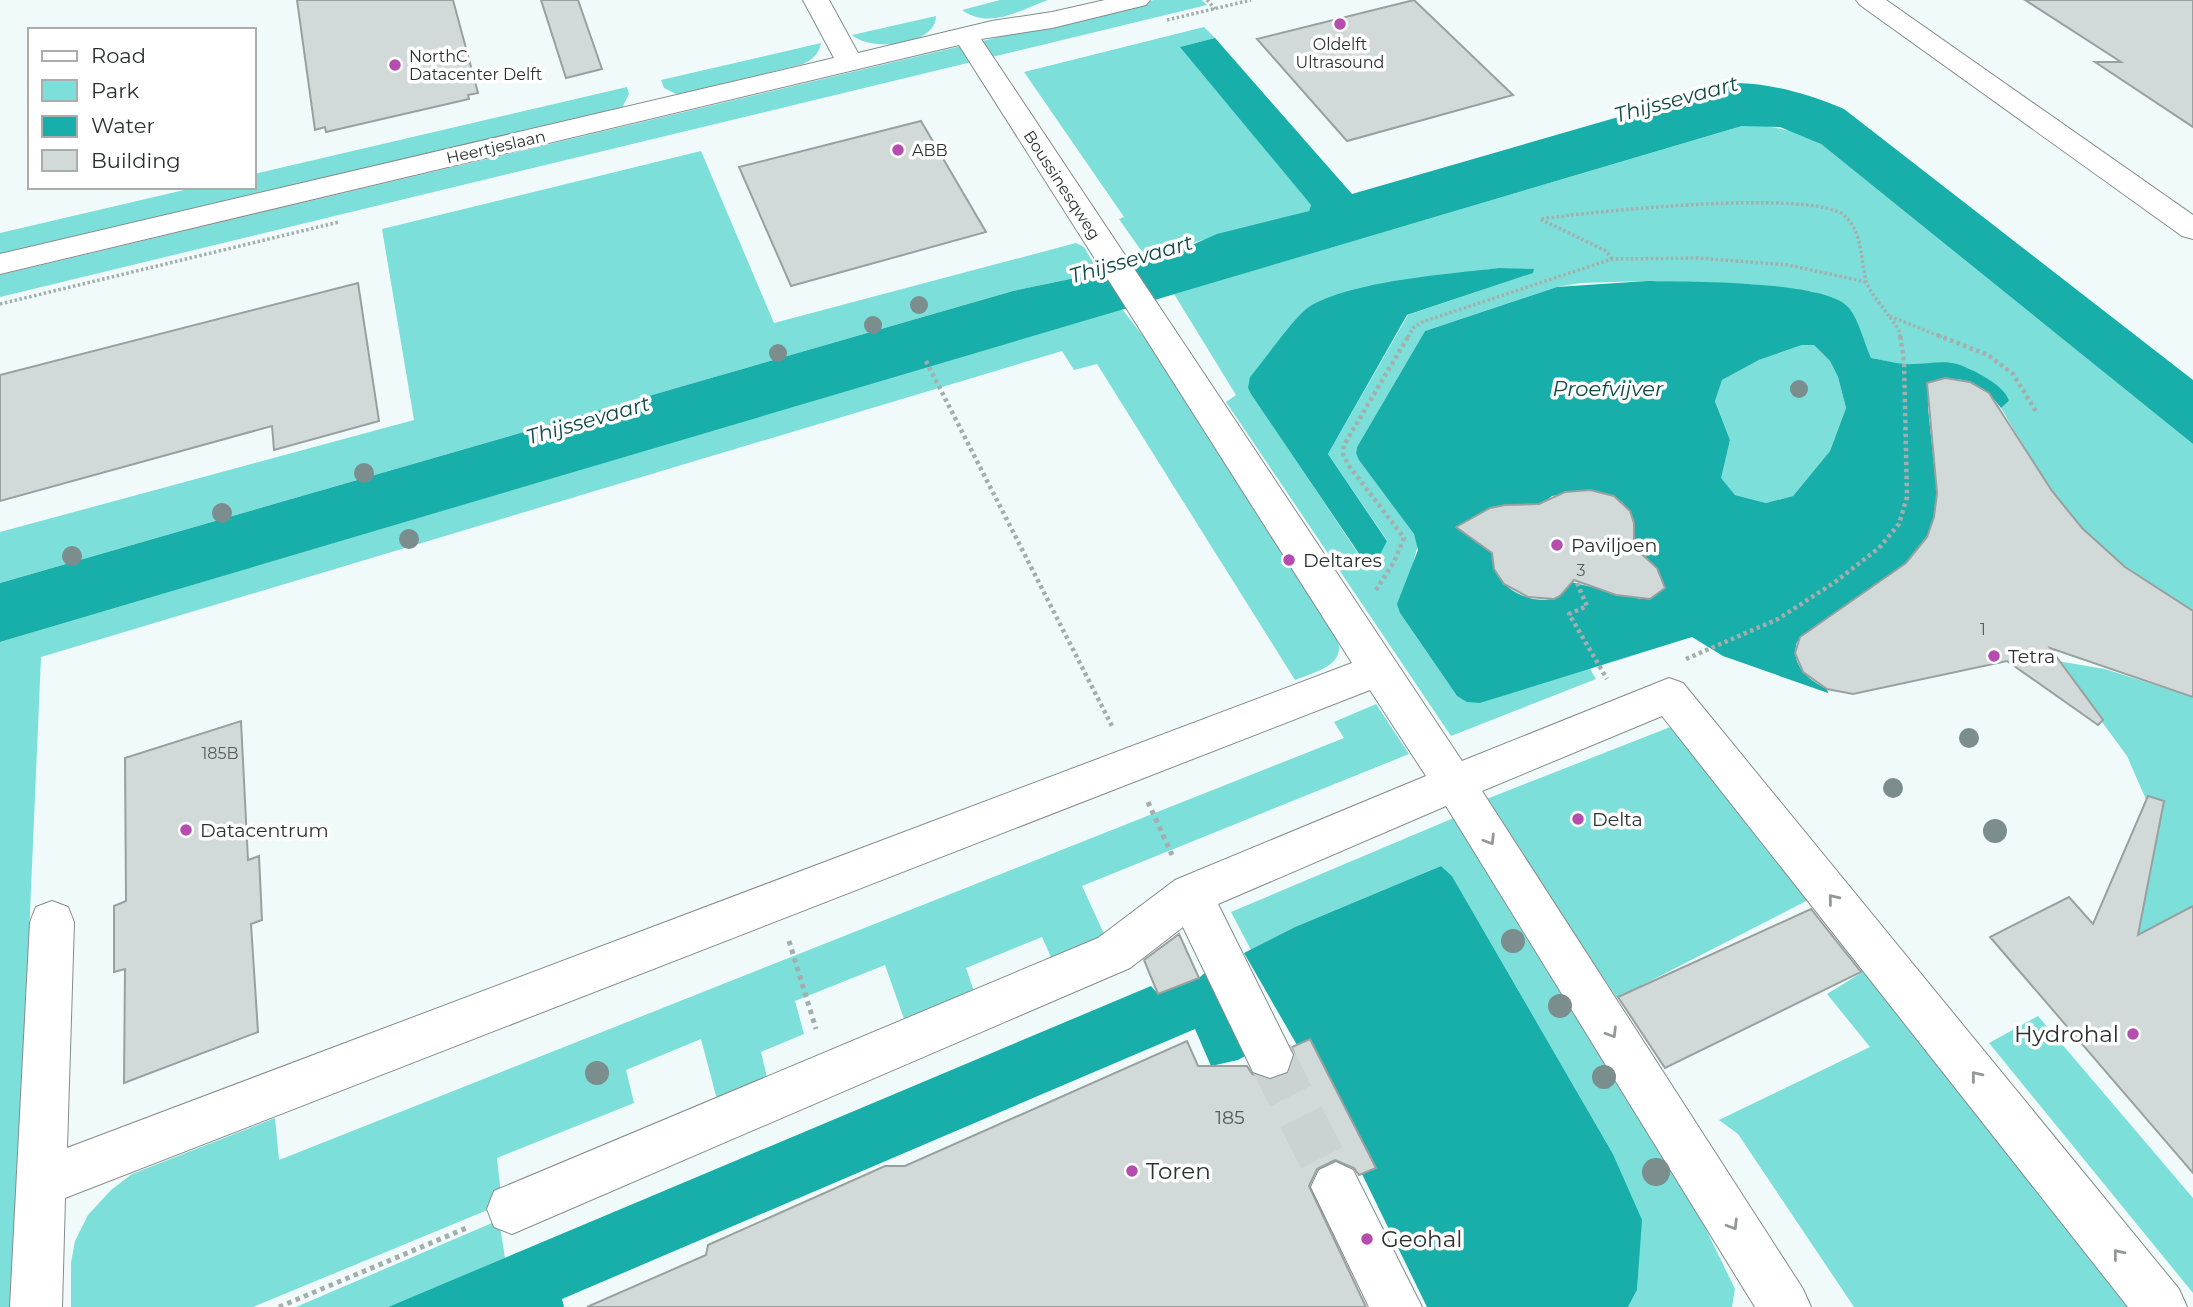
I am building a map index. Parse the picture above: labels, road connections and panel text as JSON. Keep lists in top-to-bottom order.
{
  "streets": {
    "street": ["Heertjeslaan", "Boussinesqweg"]
  },
  "crossings": [
    ["Heertjeslaan", "Boussinesqweg"]
  ],
  "water": ["Thijssevaart", "Proefvijver"],
  "places": [
    "Oldelft Ultrasound",
    "NorthC Datacenter Delft",
    "ABB",
    "Paviljoen",
    "Deltares",
    "Tetra",
    "Delta",
    "Datacentrum",
    "Hydrohal",
    "Toren",
    "Geohal"
  ],
  "house_numbers": [
    "3",
    "1",
    "185B",
    "185"
  ],
  "legend": [
    "Road",
    "Park",
    "Water",
    "Building"
  ]
}
